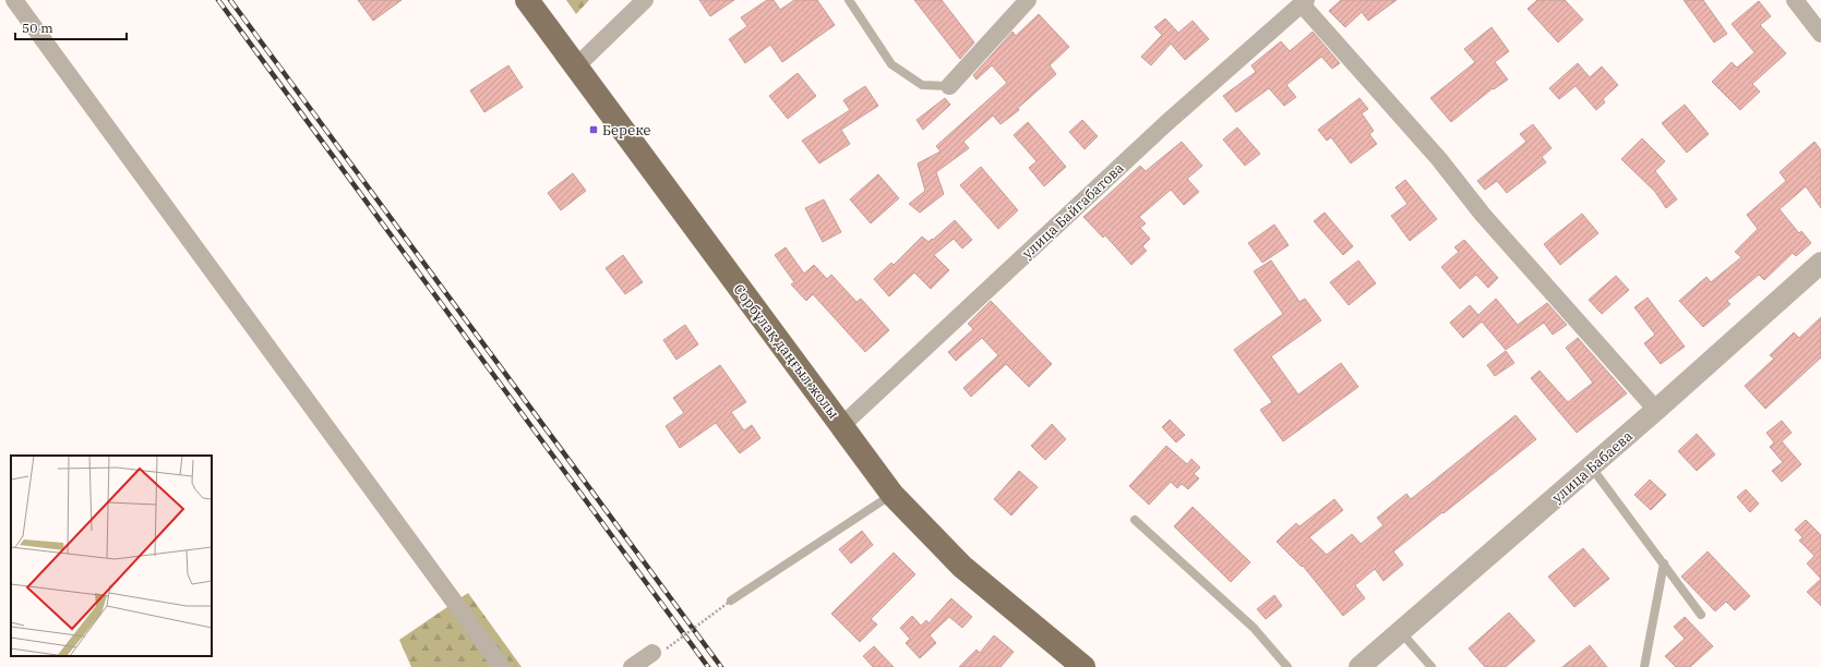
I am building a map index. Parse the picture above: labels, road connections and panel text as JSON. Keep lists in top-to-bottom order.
{
  "streets": {
    "main road": ["Сорбұлақ даңғыл жолы"],
    "street": ["улица Байгабатова", "улица Бабаева"]
  },
  "crossings": [
    ["улица Байгабатова", "Сорбұлақ даңғыл жолы"]
  ],
  "places": {
    "transit": ["Береке"]
  },
  "scale_bar": "50 m"
}
